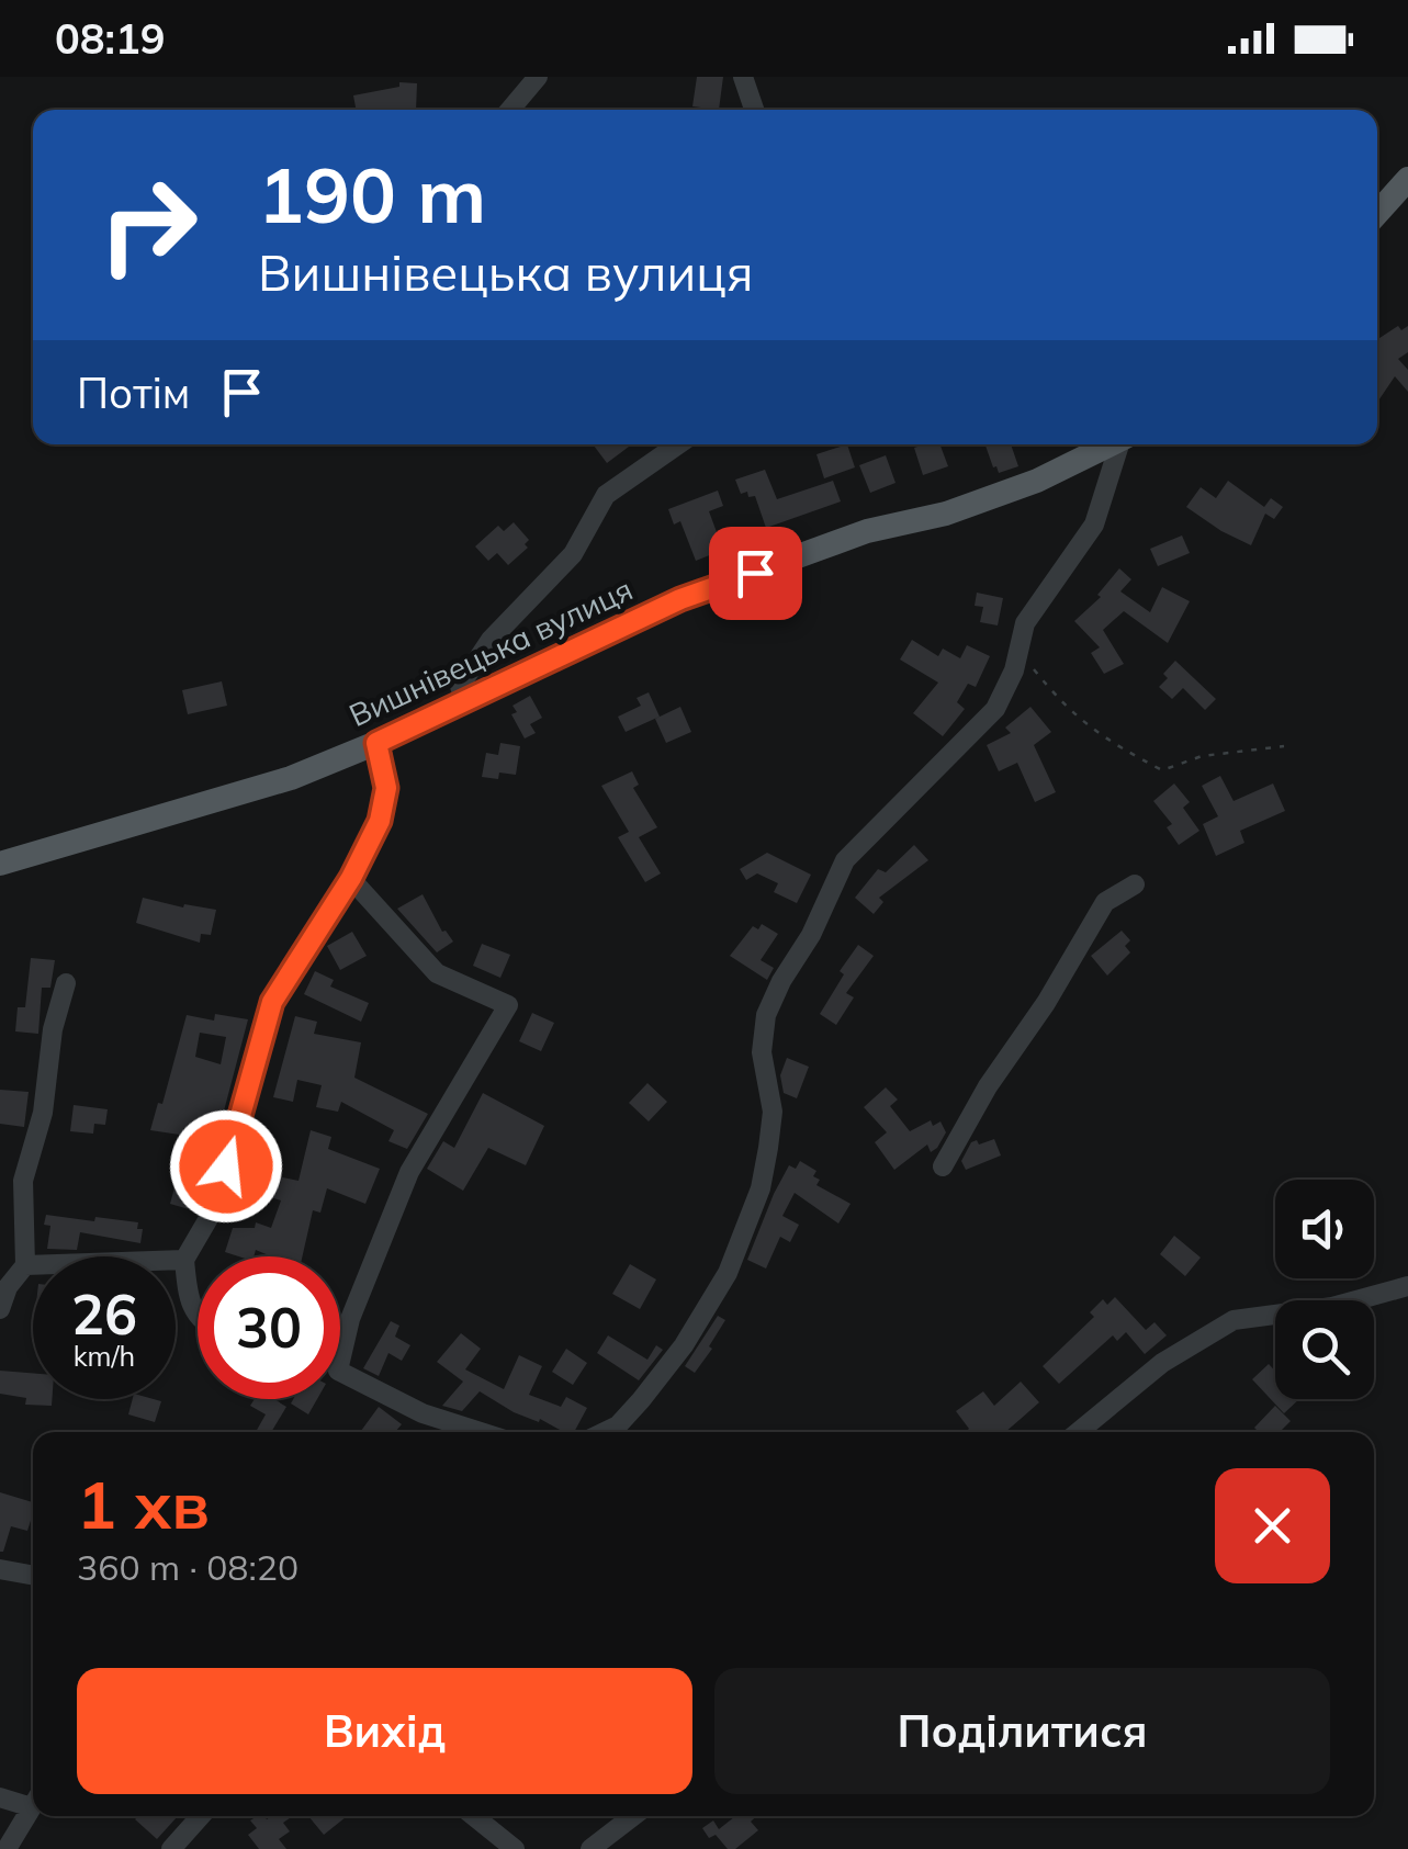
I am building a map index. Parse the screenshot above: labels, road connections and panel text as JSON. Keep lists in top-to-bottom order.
{
  "streets": {
    "main road": ["Вишнівецька вулиця"]
  },
  "page": {
    "status": "08:19",
    "turn": ["190 m", "Вишнівецька вулиця"],
    "then": "Потім",
    "speed": "26 km/h",
    "limit": "30",
    "heading": ["1 хв", "360 m · 08:20"],
    "buttons": ["Вихід", "Поділитися"]
  }
}
